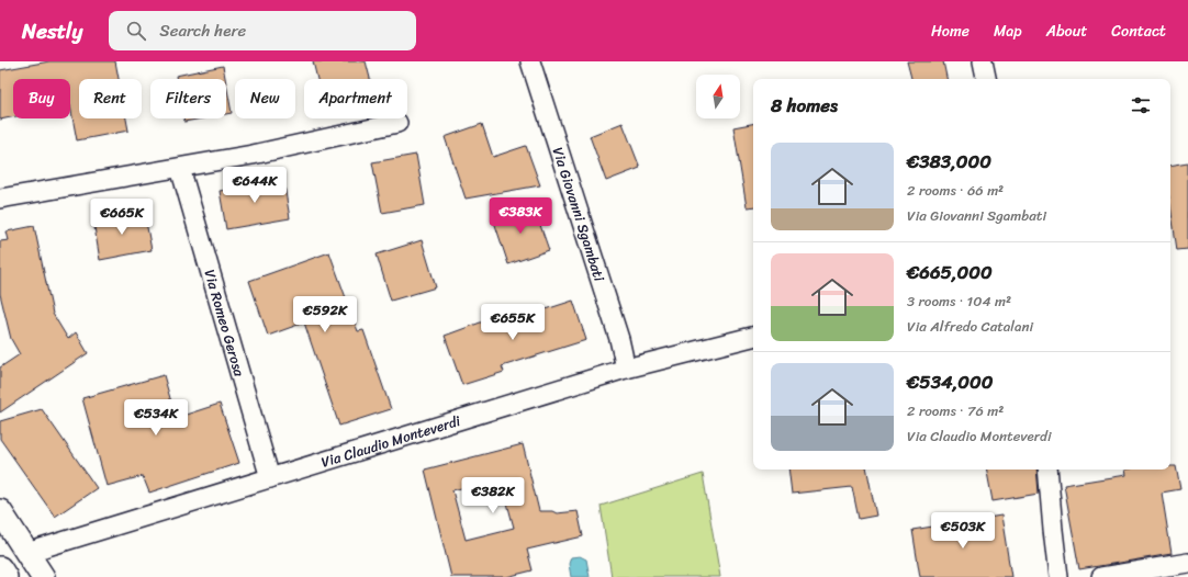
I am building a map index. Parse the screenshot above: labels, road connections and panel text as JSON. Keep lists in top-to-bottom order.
{
  "streets": {
    "street": ["Via Giovanni Sgambati", "Via Romeo Gerosa", "Via Claudio Monteverdi"]
  },
  "crossings": [
    ["Via Giovanni Sgambati", "Via Claudio Monteverdi"],
    ["Via Romeo Gerosa", "Via Claudio Monteverdi"]
  ],
  "north": "top",
  "page": {
    "header": "Nestly",
    "search": "Search here",
    "nav": [
      "Home",
      "Map",
      "About",
      "Contact"
    ],
    "chip": [
      "Buy",
      "Rent",
      "Filters",
      "New",
      "Apartment"
    ],
    "heading": "8 homes",
    "list": [
      {
        "name": "€383,000",
        "note": "2 rooms · 66 m² · Via Giovanni Sgambati"
      },
      {
        "name": "€665,000",
        "note": "3 rooms · 104 m² · Via Alfredo Catalani"
      },
      {
        "name": "€534,000",
        "note": "2 rooms · 76 m² · Via Claudio Monteverdi"
      }
    ],
    "price": [
      "€644K",
      "€383K",
      "€665K",
      "€592K",
      "€655K",
      "€534K",
      "€382K",
      "€503K"
    ]
  }
}
